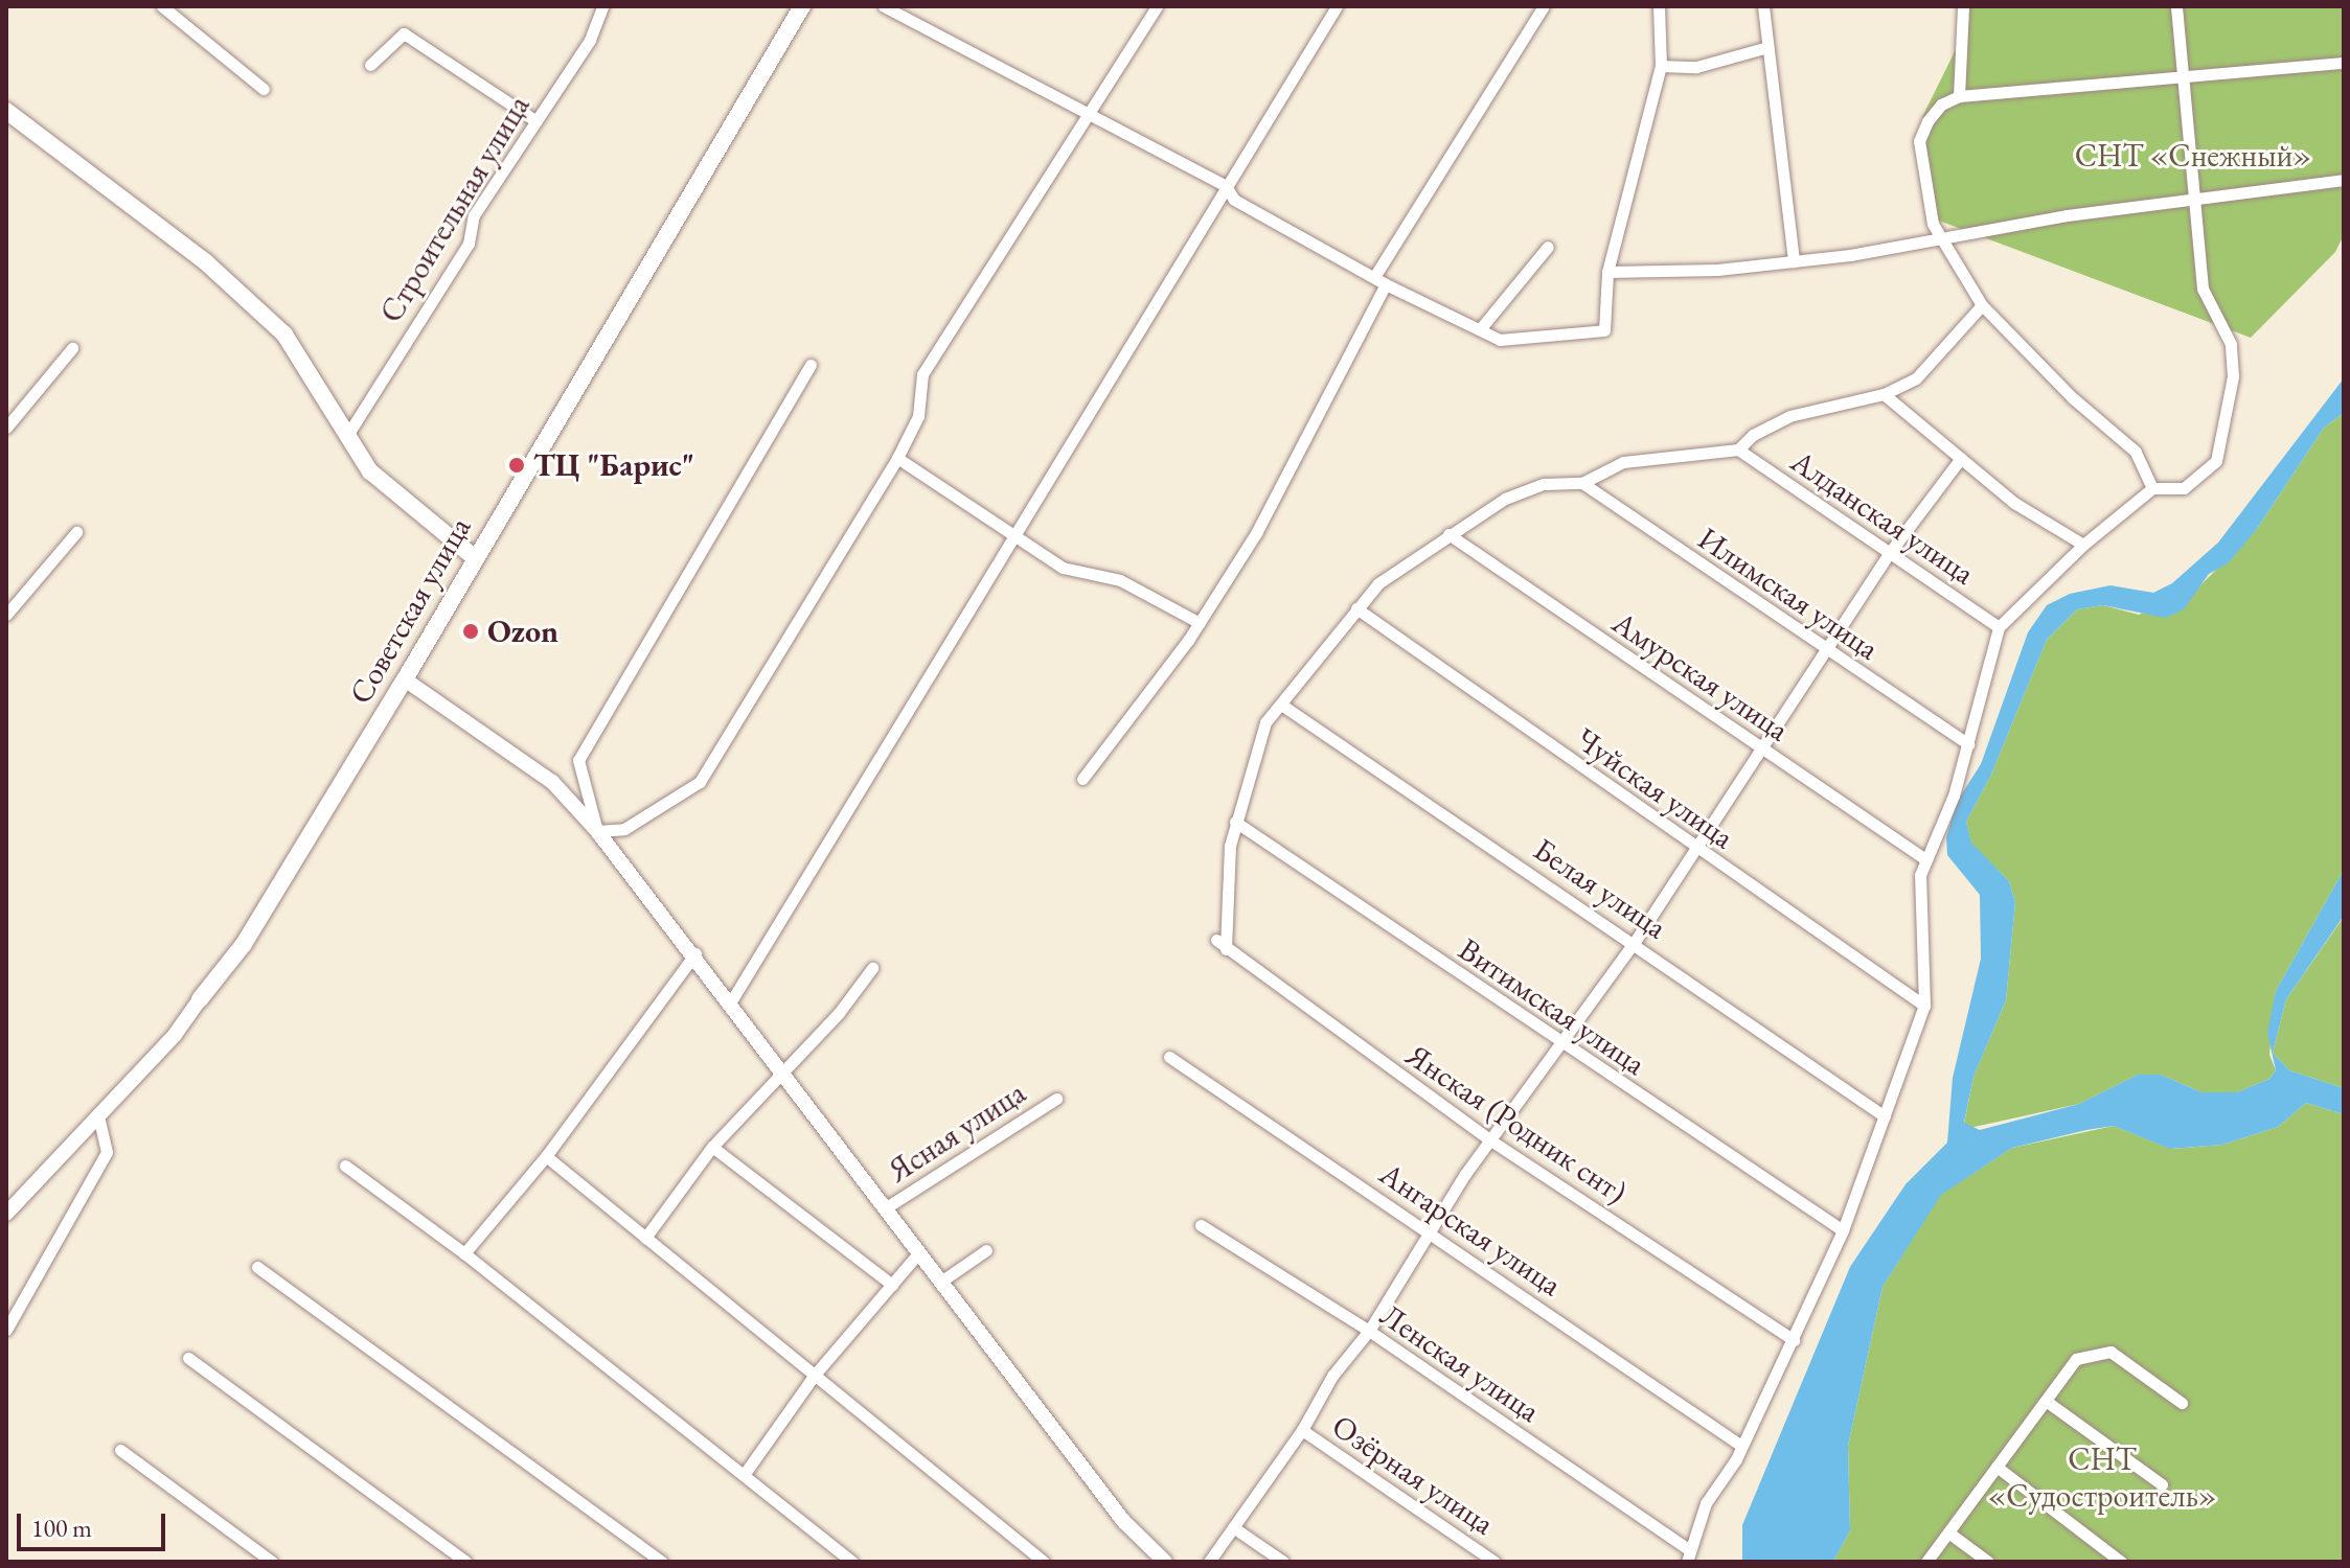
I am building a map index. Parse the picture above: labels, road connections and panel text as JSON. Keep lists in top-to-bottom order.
{
  "streets": {
    "main road": ["Советская улица"],
    "street": [
      "Строительная улица",
      "Алданская улица",
      "Илимская улица",
      "Амурская улица",
      "Чуйская улица",
      "Белая улица",
      "Витимская улица",
      "Янская (Родник снт)",
      "Ясная улица",
      "Ангарская улица",
      "Ленская улица",
      "Озёрная улица"
    ]
  },
  "crossings": [
    ["Витимская улица", "Янская (Родник снт)"]
  ],
  "parks": ["СНТ «Снежный»", "СНТ «Судостроитель»"],
  "places": ["ТЦ \"Барис\"", "Ozon"],
  "scale_bar": "100 m"
}
